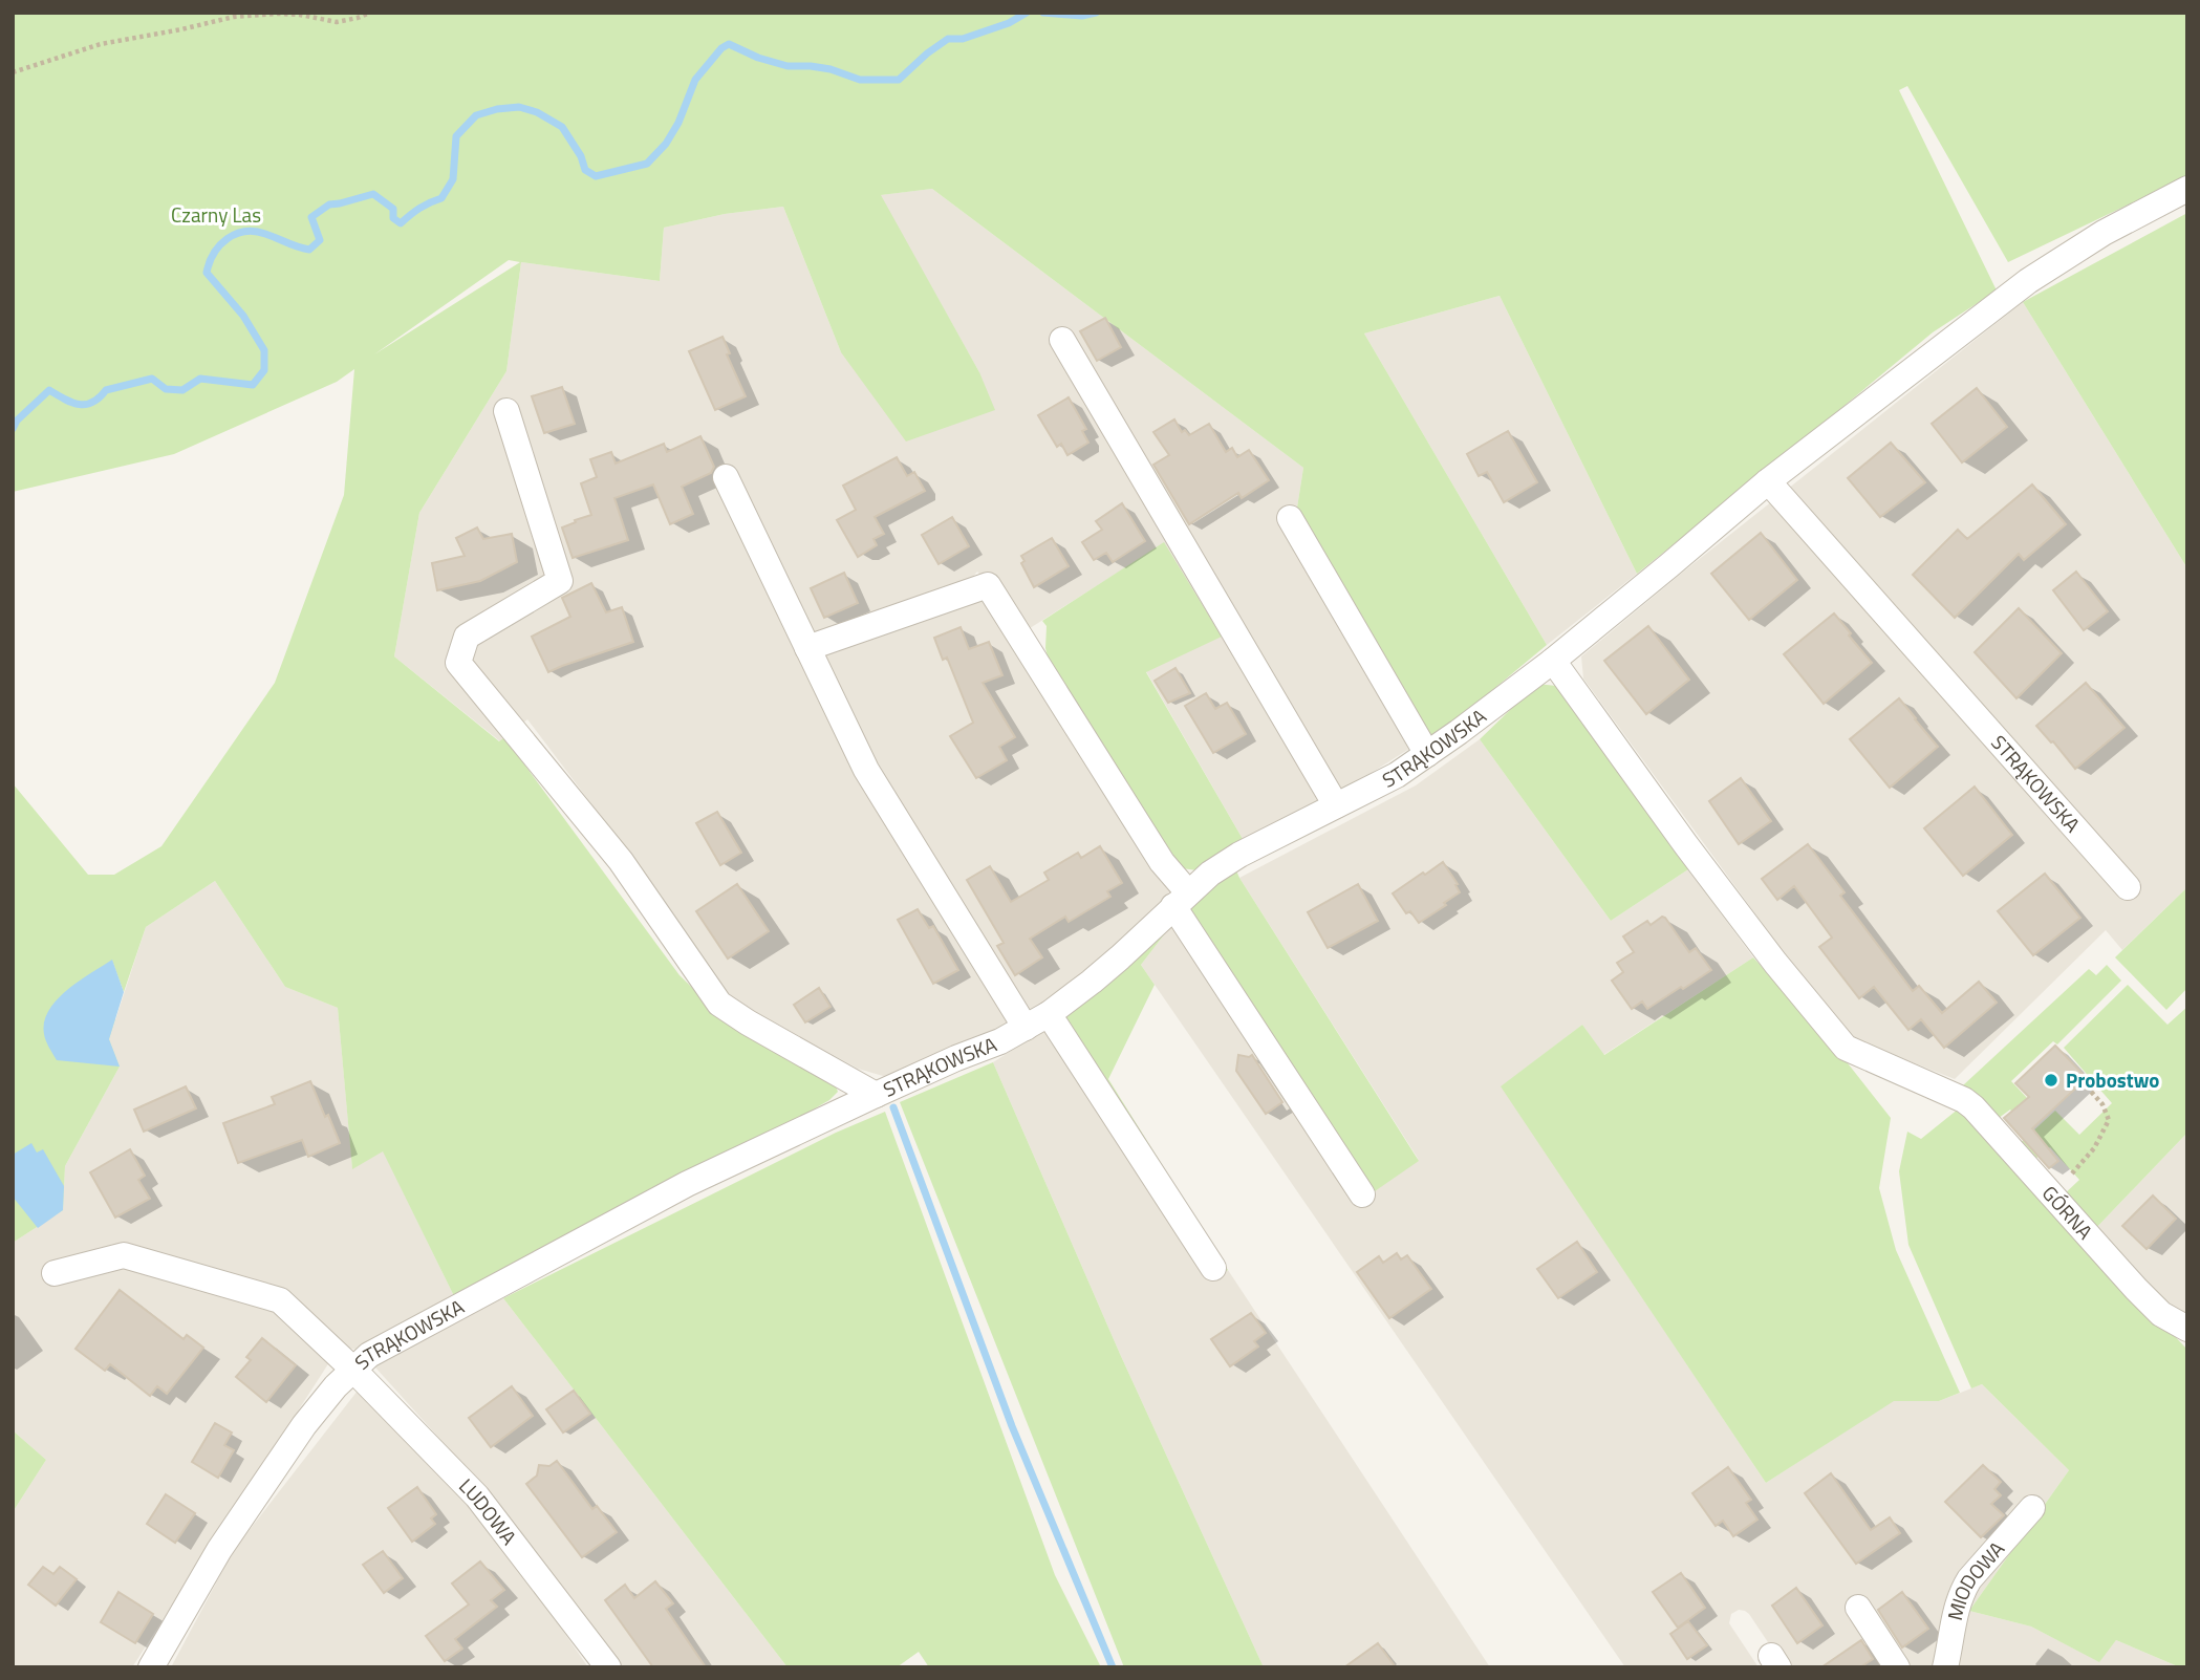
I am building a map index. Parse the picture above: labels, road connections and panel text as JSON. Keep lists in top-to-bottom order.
{
  "streets": {
    "street": [
      "STRĄKOWSKA",
      "GÓRNA",
      "LUDOWA",
      "MIODOWA"
    ]
  },
  "crossings": [
    ["STRĄKOWSKA", "GÓRNA"],
    ["STRĄKOWSKA", "LUDOWA"]
  ],
  "parks": ["Czarny Las"],
  "places": ["Probostwo"]
}
